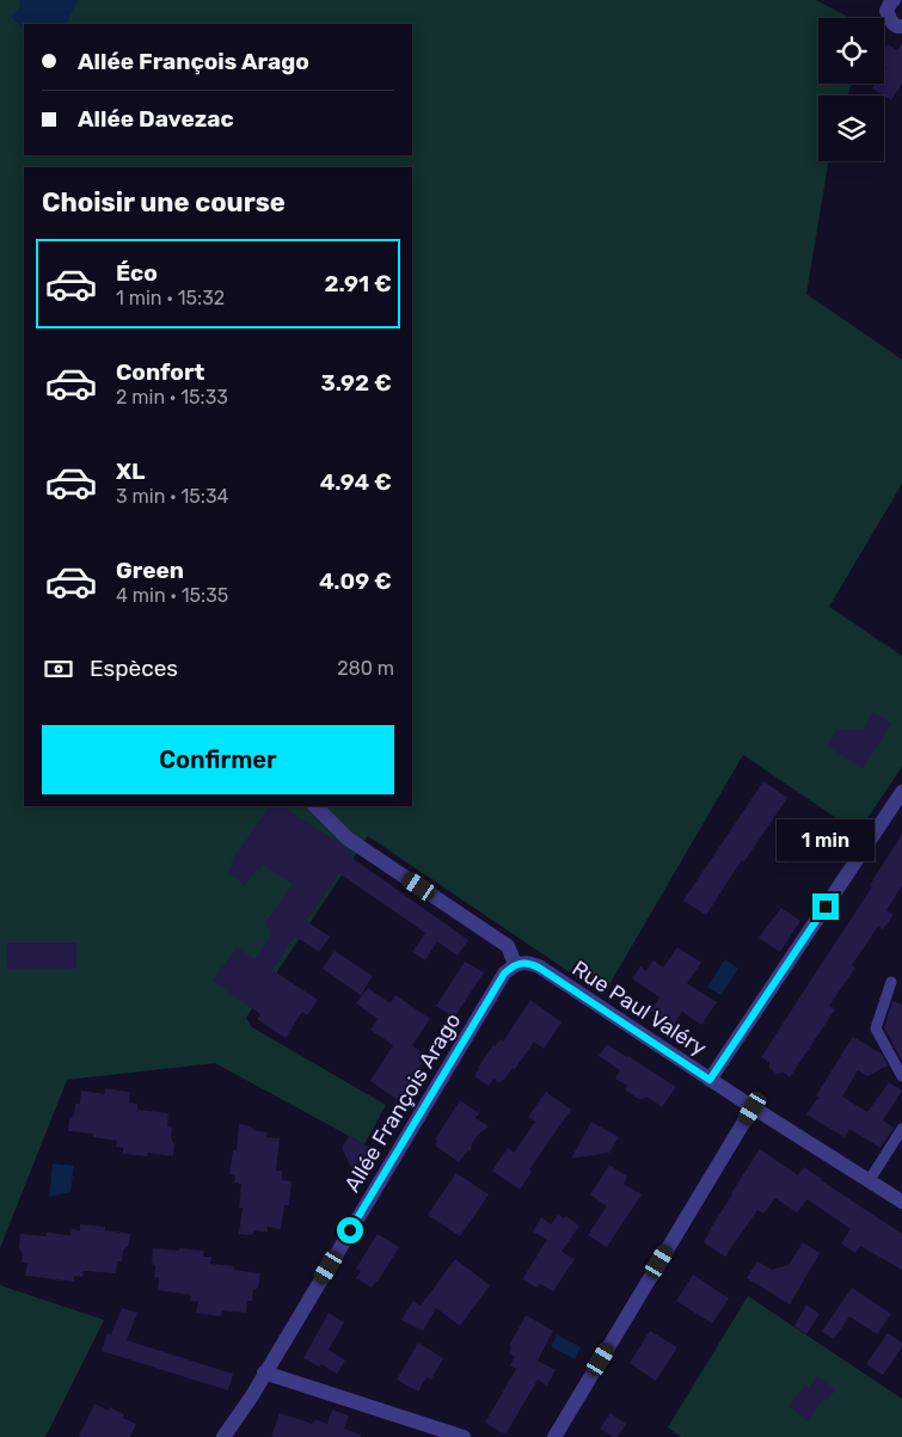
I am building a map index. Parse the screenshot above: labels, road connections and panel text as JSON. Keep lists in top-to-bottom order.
{
  "streets": {
    "street": ["Rue Paul Valéry", "Allée François Arago"]
  },
  "crossings": [
    ["Rue Paul Valéry", "Allée François Arago"]
  ],
  "page": {
    "banner": ["Allée François Arago", "Allée Davezac"],
    "heading": "Choisir une course",
    "list": [
      {
        "name": "Éco",
        "note": "1 min · 15:32",
        "value": "2.91 €"
      },
      {
        "name": "Confort",
        "note": "2 min · 15:33",
        "value": "3.92 €"
      },
      {
        "name": "XL",
        "note": "3 min · 15:34",
        "value": "4.94 €"
      },
      {
        "name": "Green",
        "note": "4 min · 15:35",
        "value": "4.09 €"
      }
    ],
    "pay": ["Espèces", "280 m"],
    "buttons": "Confirmer",
    "bubble": "1 min"
  }
}
